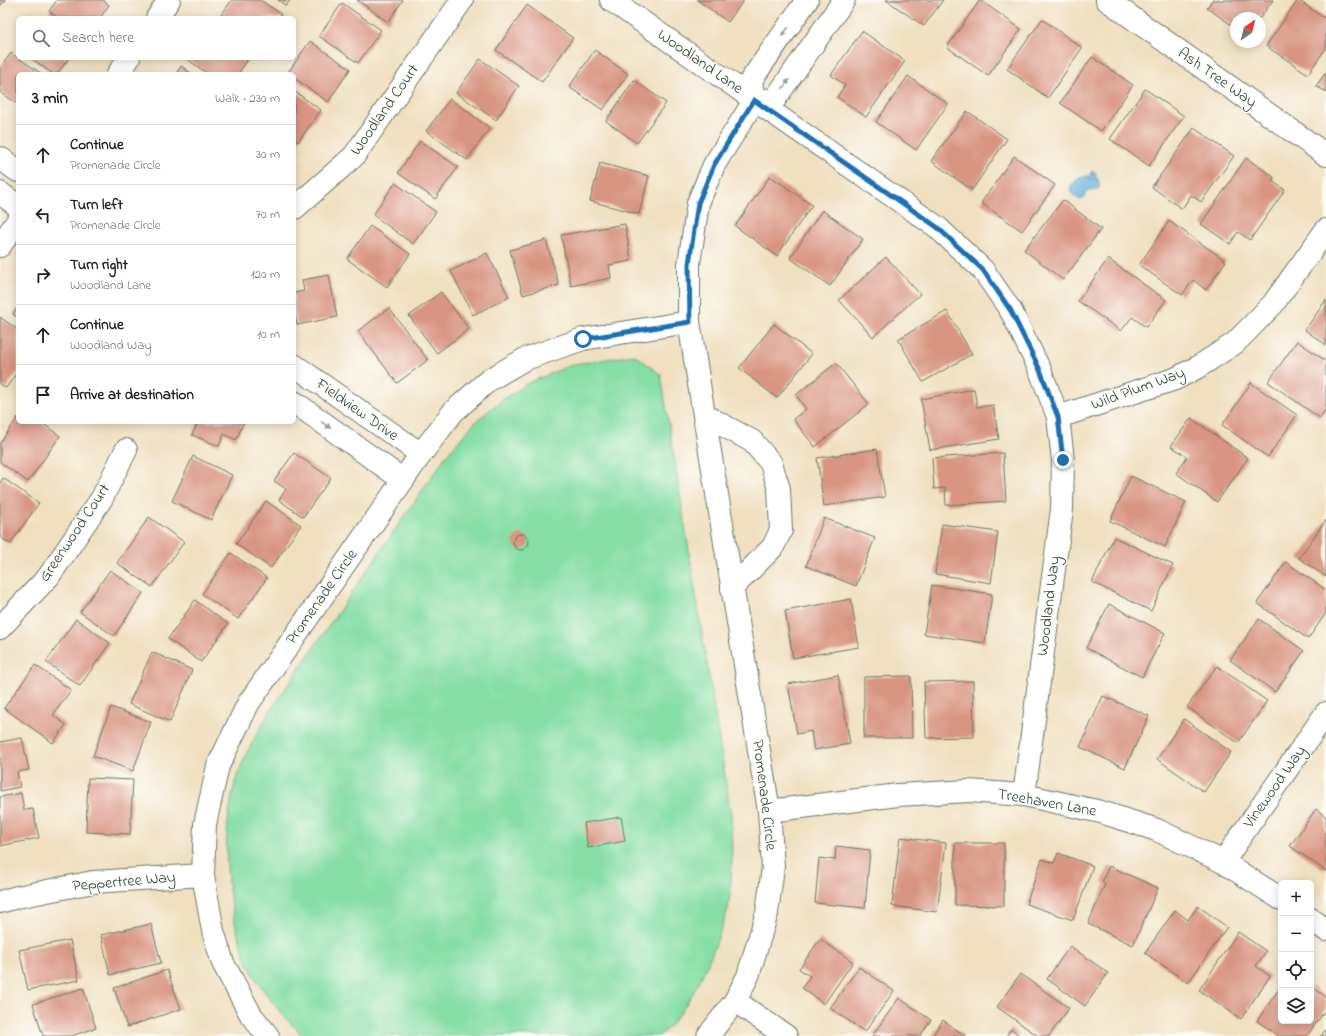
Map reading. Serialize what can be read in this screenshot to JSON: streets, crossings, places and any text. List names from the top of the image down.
{
  "streets": {
    "street": [
      "Woodland Lane",
      "Ash Tree Way",
      "Woodland Court",
      "Wild Plum Way",
      "Fieldview Drive",
      "Greenwood Court",
      "Promenade Circle",
      "Woodland Way",
      "Vinewood Way",
      "Treehaven Lane",
      "Peppertree Way"
    ]
  },
  "crossings": [
    ["Woodland Lane", "Wild Plum Way"],
    ["Woodland Lane", "Promenade Circle"],
    ["Woodland Lane", "Woodland Way"],
    ["Wild Plum Way", "Woodland Way"],
    ["Fieldview Drive", "Promenade Circle"],
    ["Promenade Circle", "Treehaven Lane"],
    ["Promenade Circle", "Peppertree Way"],
    ["Woodland Way", "Treehaven Lane"],
    ["Vinewood Way", "Treehaven Lane"]
  ],
  "north": "top right",
  "page": {
    "search": "Search here",
    "heading": ["3 min", "Walk · 230 m"],
    "list": [
      ["Continue", "Promenade Circle", "30 m"],
      ["Turn left", "Promenade Circle", "70 m"],
      ["Turn right", "Woodland Lane", "120 m"],
      ["Continue", "Woodland Way", "10 m"],
      "Arrive at destination"
    ],
    "map_buttons": ["+", "−"]
  }
}
